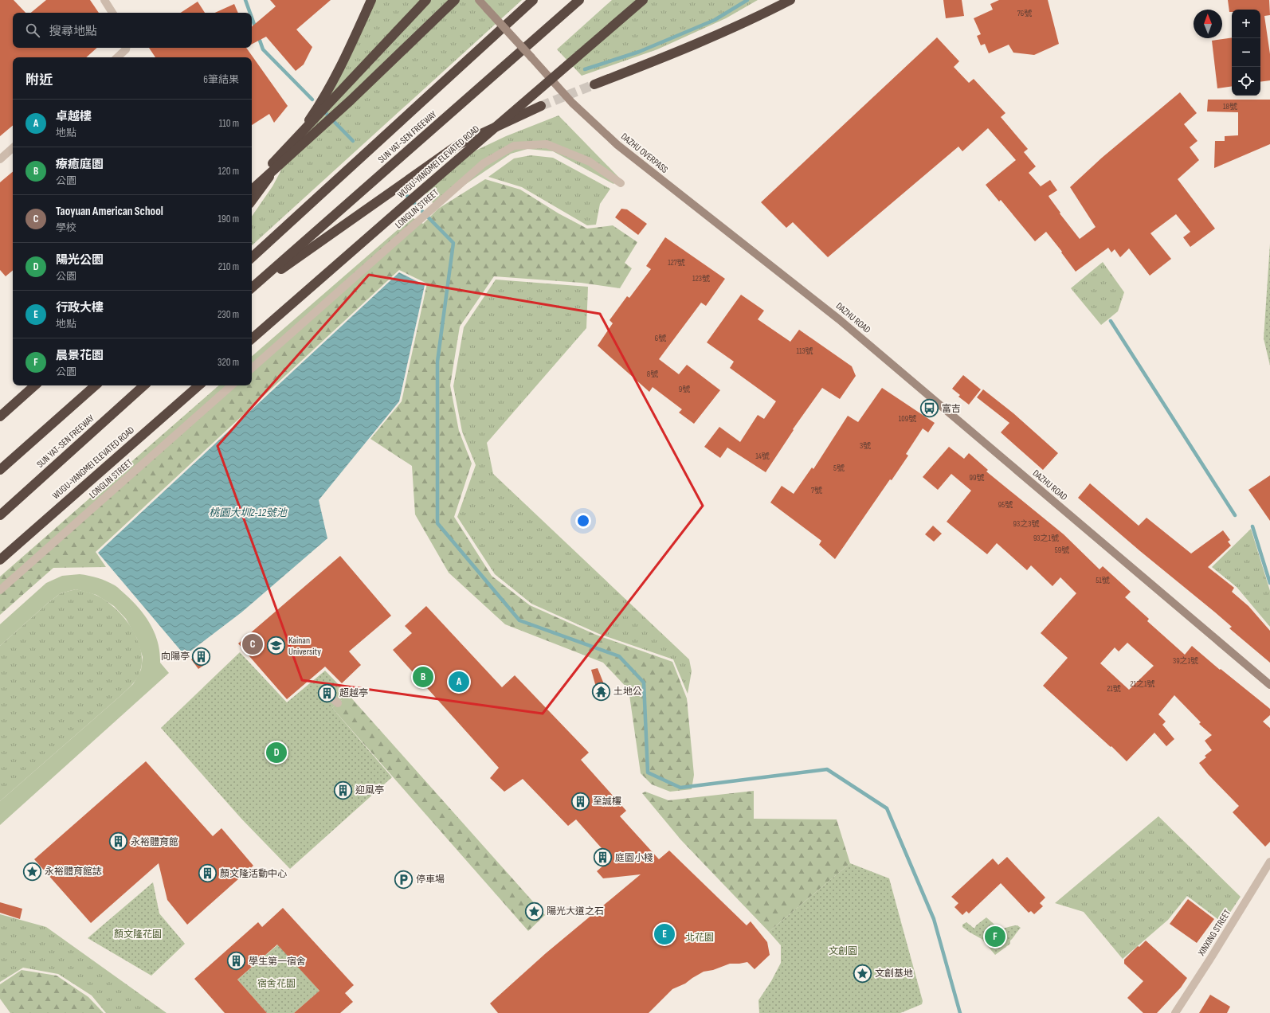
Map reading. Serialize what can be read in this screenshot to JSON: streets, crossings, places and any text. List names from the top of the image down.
{
  "streets": {
    "highway": ["SUN YAT-SEN FREEWAY", "WUGU-YANGMEI ELEVATED ROAD"],
    "main road": ["DAZHU OVERPASS", "DAZHU ROAD"],
    "street": ["LONGLIN STREET", "XINXING STREET"]
  },
  "crossings": [
    ["DAZHU OVERPASS", "DAZHU ROAD"]
  ],
  "water": ["桃園大圳2-12號池"],
  "parks": [
    "顏文隆花園",
    "北花園",
    "文創園",
    "宿舍花園"
  ],
  "places": {
    "bus stop": ["富吉"],
    "school or university": ["Kainan University"],
    "building": [
      "向陽亭",
      "超越亭",
      "迎風亭",
      "至誠樓",
      "永裕體育館",
      "庭園小棧",
      "顏文隆活動中心",
      "學生第一宿舍"
    ],
    "temple": ["土地公"],
    "place": ["永裕體育館誌", "陽光大道之石", "文創基地"],
    "parking": ["停車場"]
  },
  "house_numbers": [
    "76號",
    "18號",
    "127號",
    "123號",
    "6號",
    "113號",
    "8號",
    "9號",
    "109號",
    "3號",
    "14號",
    "5號",
    "99號",
    "7號",
    "95號",
    "93之3號",
    "93之1號",
    "59號",
    "51號",
    "39之1號",
    "21之1號",
    "21號"
  ],
  "north": "top",
  "page": {
    "map_buttons": ["+", "−"],
    "search": "搜尋地點",
    "heading": ["附近", "6筆結果"],
    "list": [
      {
        "mark": "A",
        "name": "卓越樓",
        "note": "地點",
        "value": "110 m"
      },
      {
        "mark": "B",
        "name": "療癒庭園",
        "note": "公園",
        "value": "120 m"
      },
      {
        "mark": "C",
        "name": "Taoyuan American School",
        "note": "學校",
        "value": "190 m"
      },
      {
        "mark": "D",
        "name": "陽光公園",
        "note": "公園",
        "value": "210 m"
      },
      {
        "mark": "E",
        "name": "行政大樓",
        "note": "地點",
        "value": "230 m"
      },
      {
        "mark": "F",
        "name": "晨景花園",
        "note": "公園",
        "value": "320 m"
      }
    ],
    "pins": [
      "C",
      "B",
      "A",
      "D",
      "E",
      "F"
    ]
  }
}
